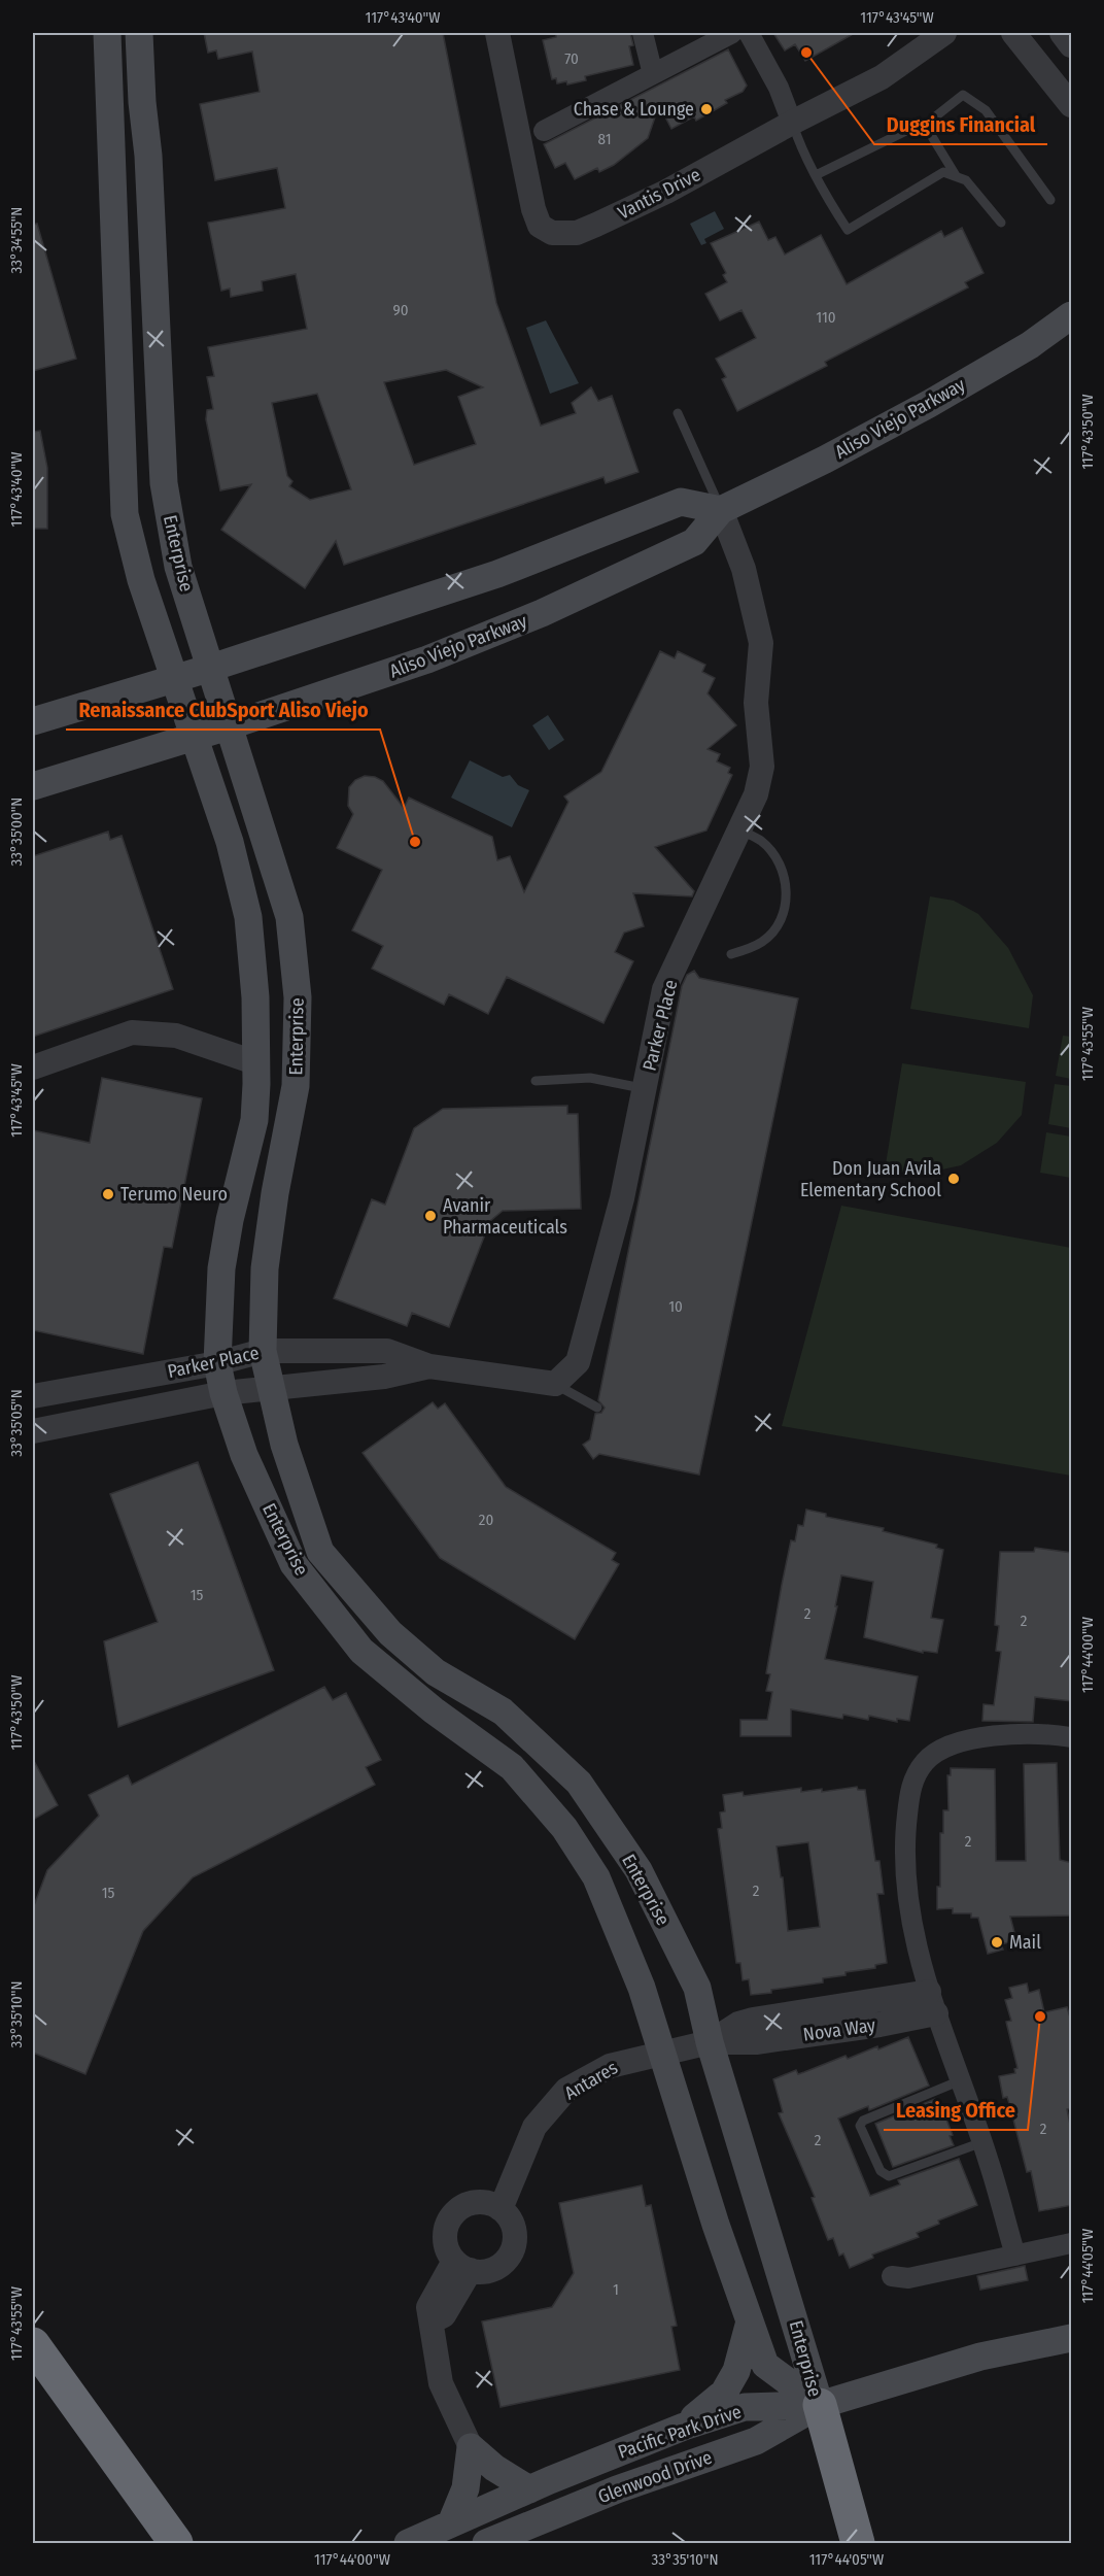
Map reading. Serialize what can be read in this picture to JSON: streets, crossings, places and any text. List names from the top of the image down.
{
  "streets": {
    "main road": [
      "Aliso Viejo Parkway",
      "Enterprise",
      "Pacific Park Drive",
      "Glenwood Drive"
    ],
    "street": [
      "Vantis Drive",
      "Parker Place",
      "Nova Way",
      "Antares"
    ]
  },
  "crossings": [
    ["Aliso Viejo Parkway", "Enterprise"],
    ["Aliso Viejo Parkway", "Parker Place"],
    ["Enterprise", "Parker Place"],
    ["Enterprise", "Nova Way"],
    ["Enterprise", "Antares"],
    ["Enterprise", "Pacific Park Drive"],
    ["Enterprise", "Glenwood Drive"],
    ["Nova Way", "Antares"],
    ["Pacific Park Drive", "Glenwood Drive"]
  ],
  "places": [
    "Duggins Financial",
    "Chase & Lounge",
    "Renaissance ClubSport Aliso Viejo",
    "Don Juan Avila Elementary School",
    "Terumo Neuro",
    "Avanir Pharmaceuticals",
    "Mail",
    "Leasing Office"
  ],
  "house_numbers": [
    "70",
    "81",
    "90",
    "110",
    "10",
    "20",
    "15",
    "2",
    "2",
    "2",
    "2",
    "15",
    "2",
    "2",
    "1"
  ],
  "coordinates": [
    "117°43'40\"W",
    "117°43'45\"W",
    "33°34'55\"N",
    "117°43'50\"W",
    "33°35'00\"N",
    "117°43'55\"W",
    "33°35'05\"N",
    "117°44'00\"W",
    "33°35'10\"N",
    "117°44'05\"W"
  ]
}
